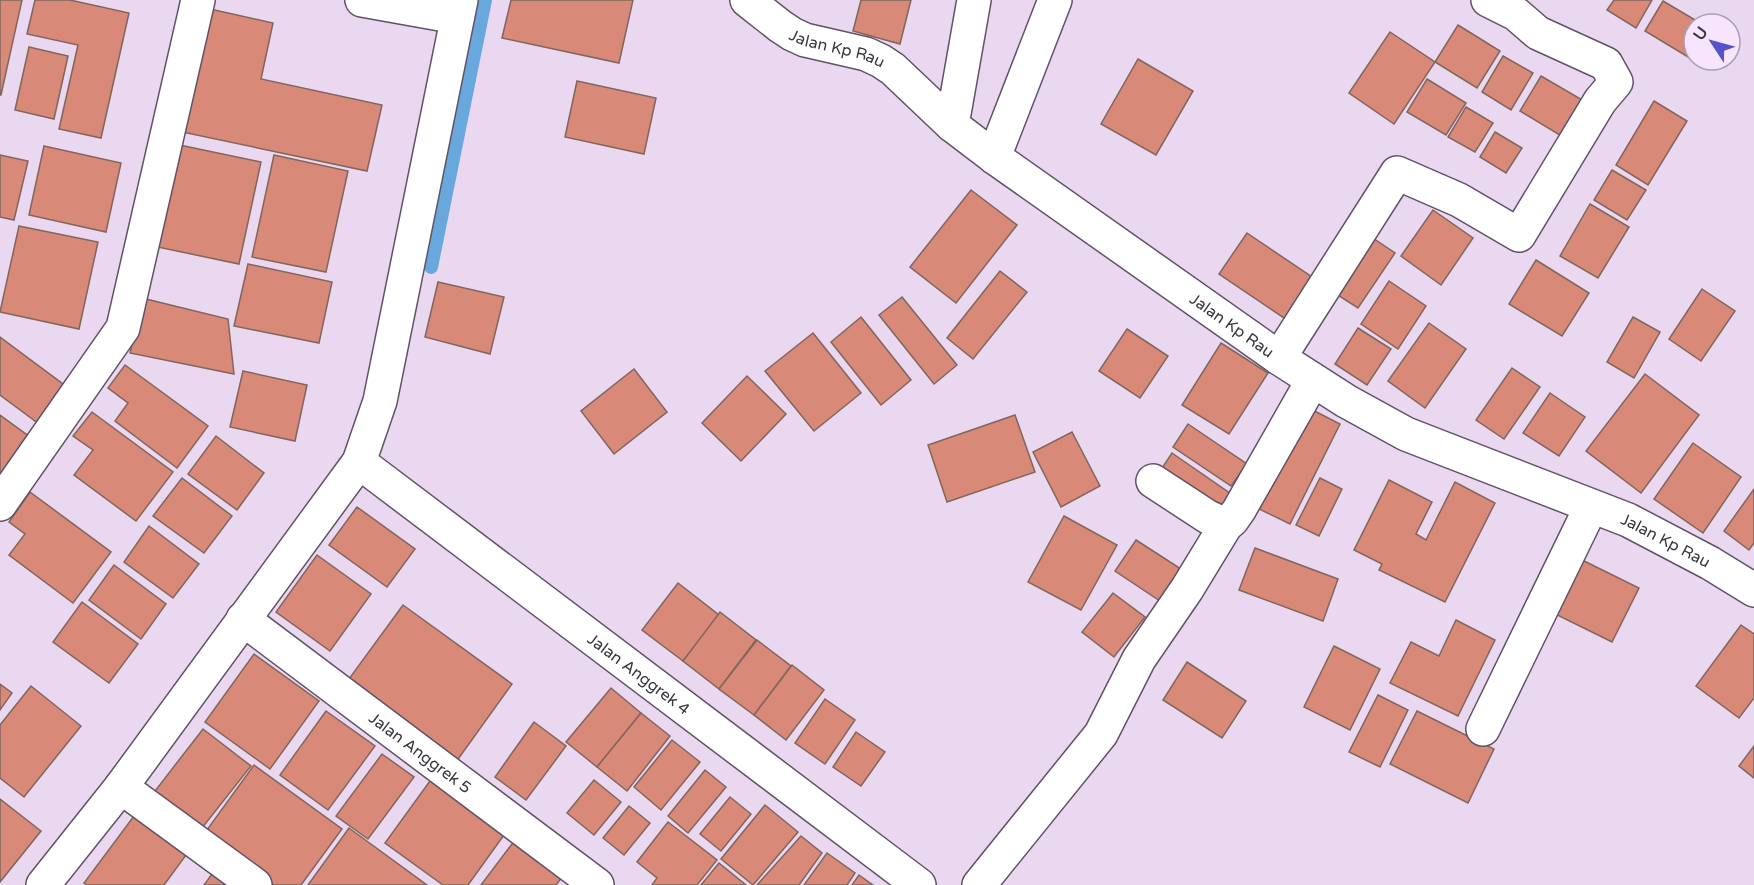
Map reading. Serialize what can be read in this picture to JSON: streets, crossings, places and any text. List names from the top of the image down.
{
  "streets": {
    "street": ["Jalan Kp Rau", "Jalan Anggrek 4", "Jalan Anggrek 5"]
  },
  "north": "top left"
}
